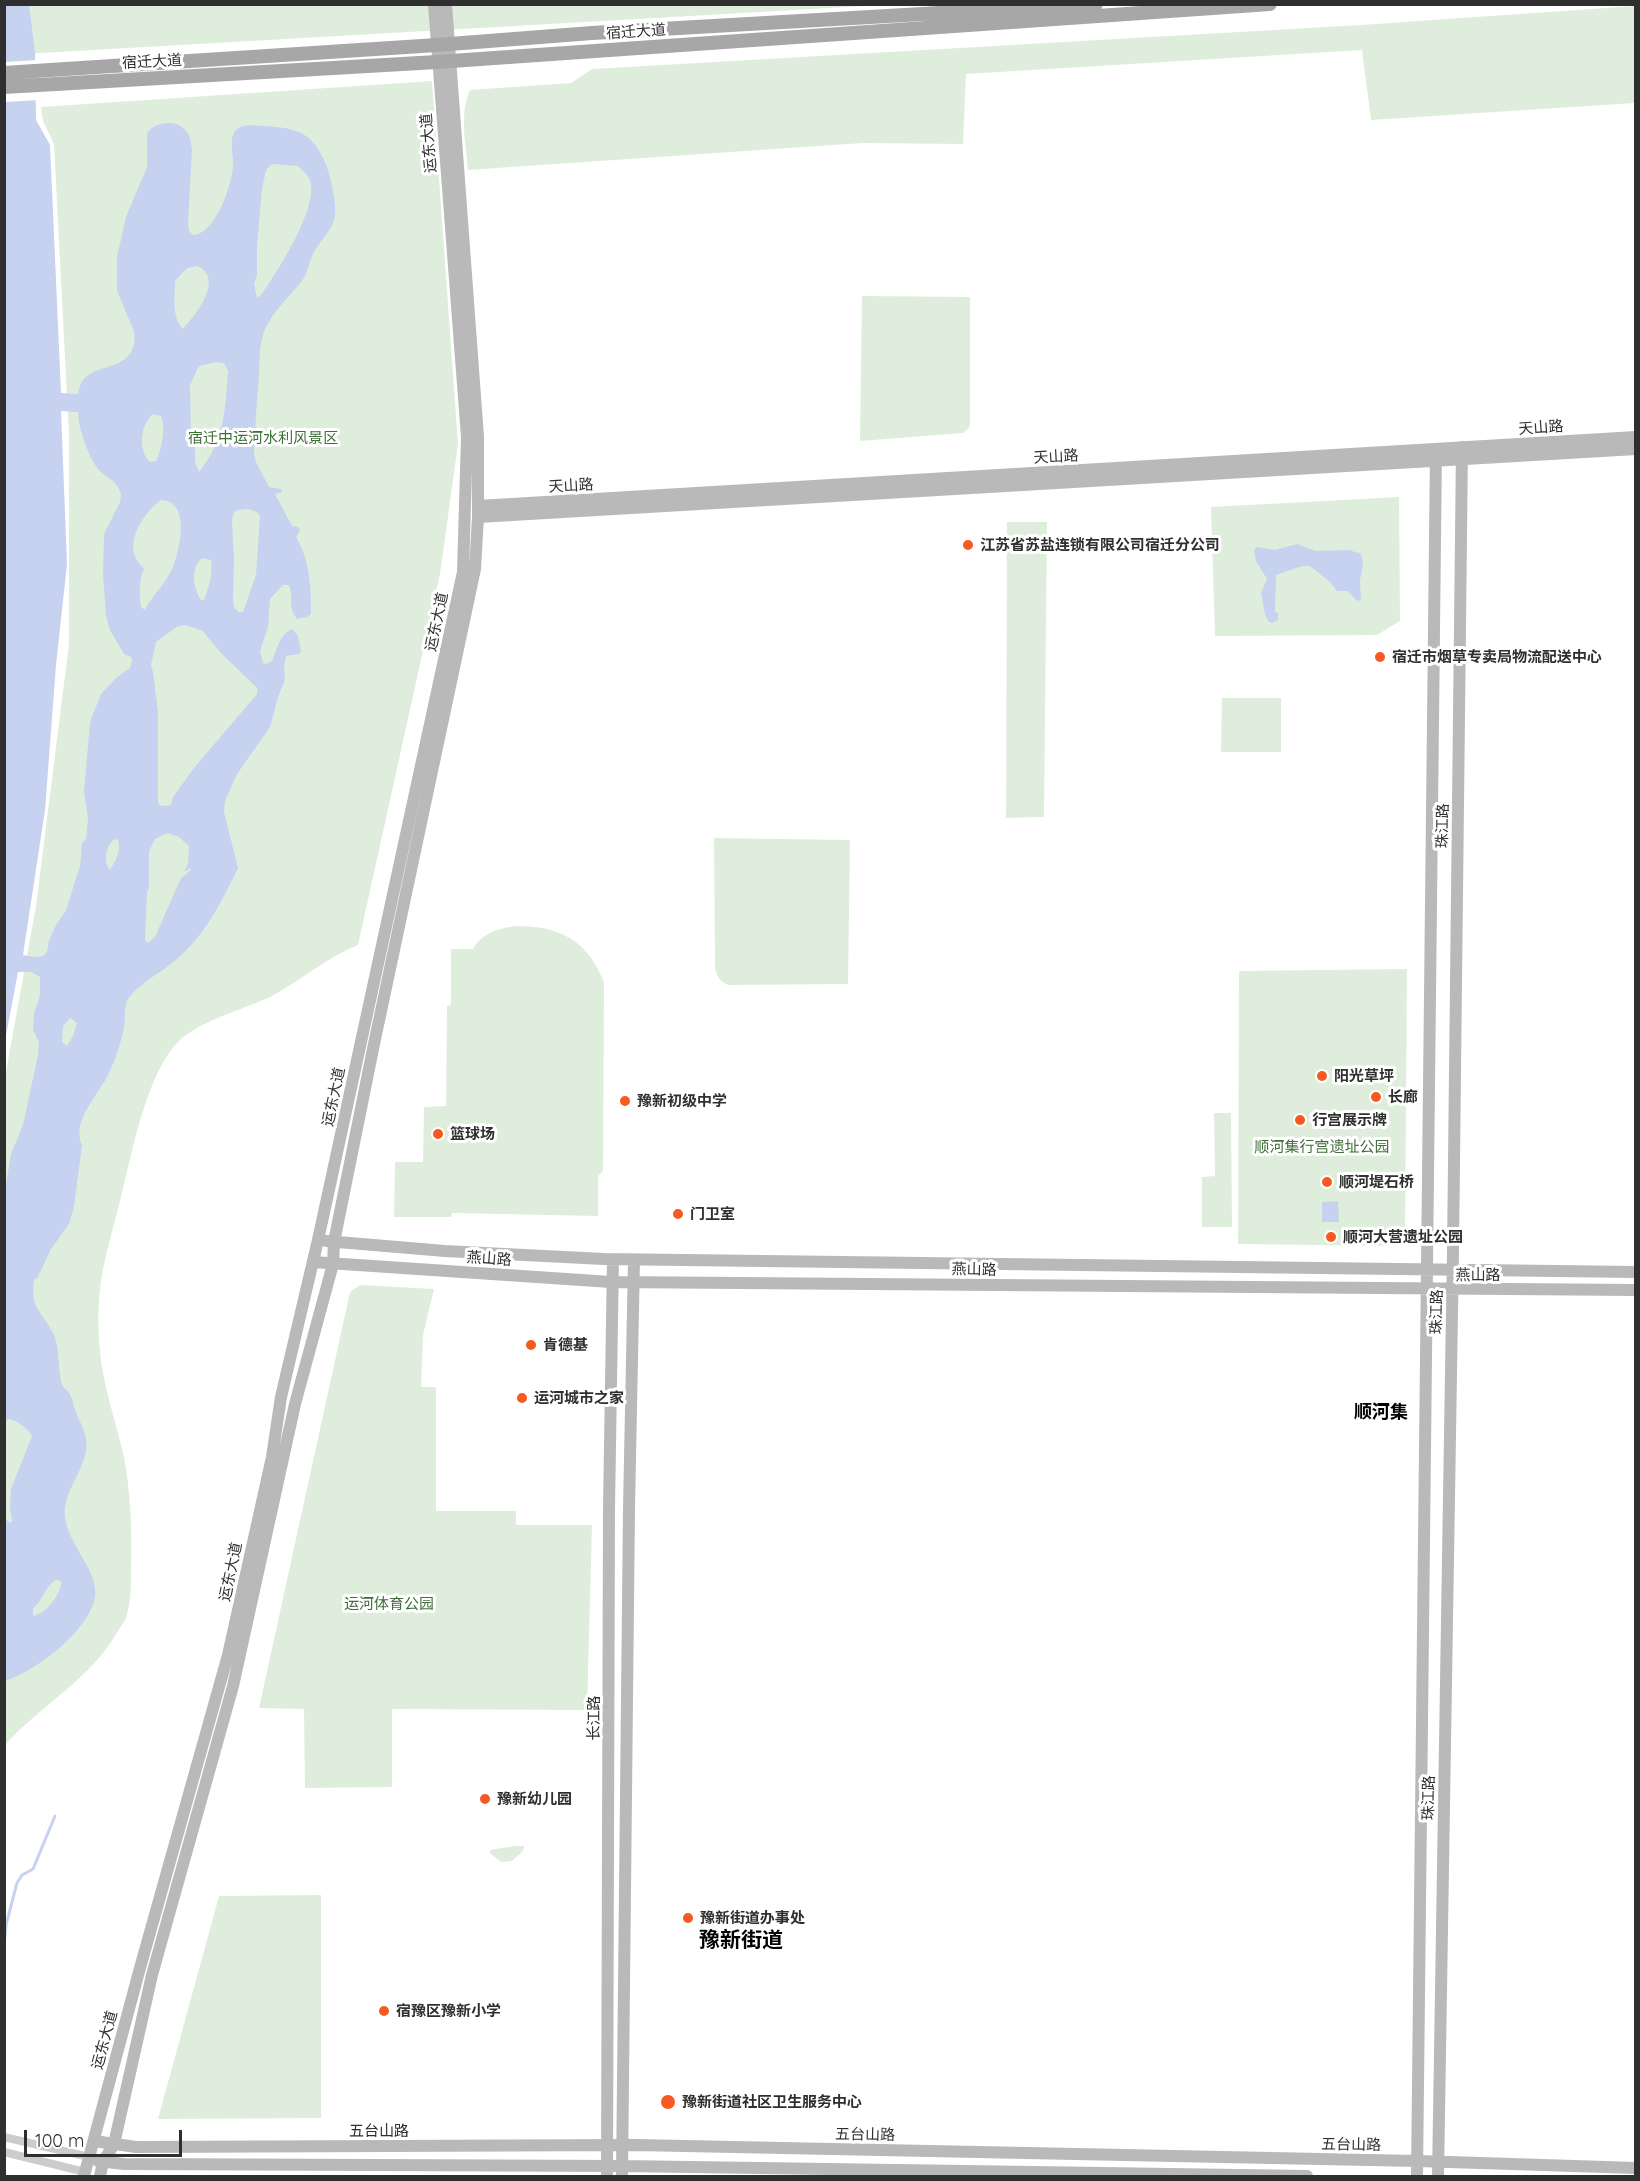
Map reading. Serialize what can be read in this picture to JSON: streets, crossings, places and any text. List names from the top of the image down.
{
  "streets": {
    "main road": ["宿迁大道"],
    "street": [
      "运东大道",
      "天山路",
      "珠江路",
      "燕山路",
      "长江路",
      "五台山路"
    ]
  },
  "crossings": [
    ["宿迁大道", "运东大道"],
    ["运东大道", "天山路"],
    ["运东大道", "燕山路"],
    ["运东大道", "五台山路"],
    ["天山路", "珠江路"],
    ["珠江路", "燕山路"],
    ["珠江路", "五台山路"],
    ["燕山路", "长江路"],
    ["长江路", "五台山路"]
  ],
  "districts": ["顺河集", "豫新街道"],
  "parks": ["宿迁中运河水利风景区", "顺河集行宫遗址公园", "运河体育公园"],
  "places": [
    "江苏省苏盐连锁有限公司宿迁分公司",
    "宿迁市烟草专卖局物流配送中心",
    "阳光草坪",
    "长廊",
    "豫新初级中学",
    "行宫展示牌",
    "篮球场",
    "顺河堤石桥",
    "门卫室",
    "顺河大营遗址公园",
    "肯德基",
    "运河城市之家",
    "豫新幼儿园",
    "豫新街道办事处",
    "宿豫区豫新小学",
    "豫新街道社区卫生服务中心"
  ],
  "scale_bar": "100 m"
}
